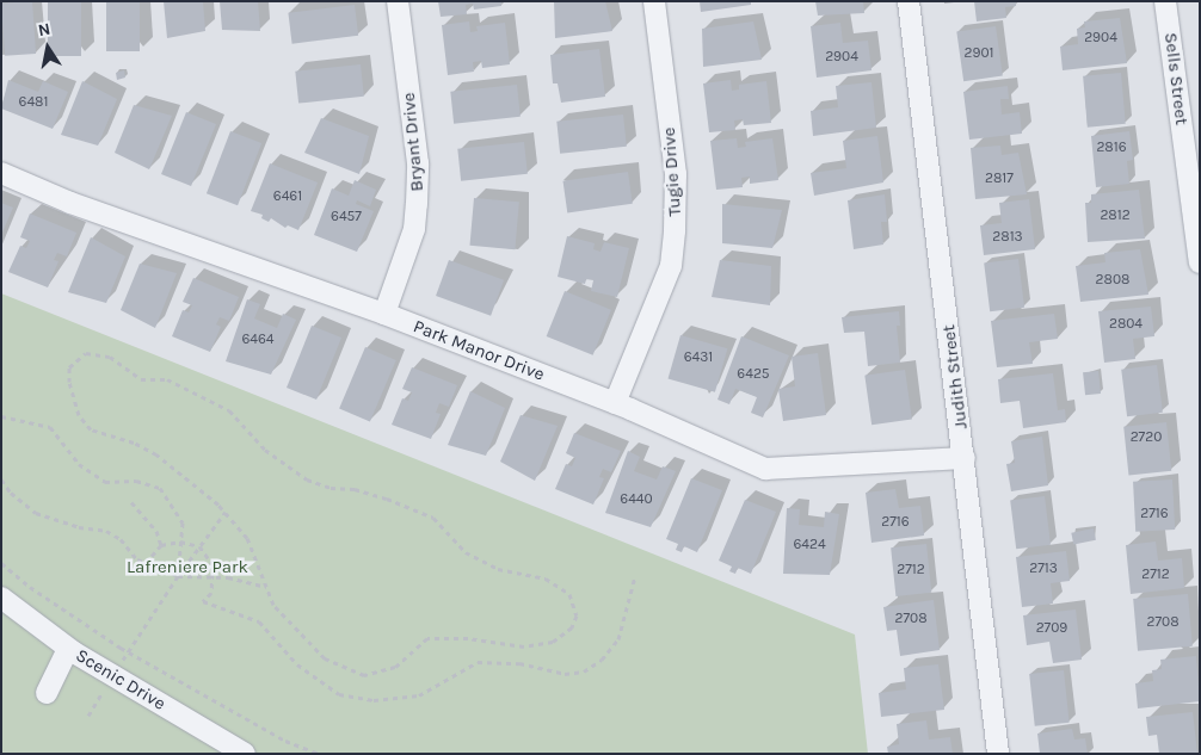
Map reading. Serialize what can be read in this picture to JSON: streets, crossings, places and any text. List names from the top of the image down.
{
  "streets": {
    "street": [
      "Sells Street",
      "Bryant Drive",
      "Tugie Drive",
      "Park Manor Drive",
      "Judith Street",
      "Scenic Drive"
    ]
  },
  "crossings": [
    ["Bryant Drive", "Park Manor Drive"],
    ["Tugie Drive", "Park Manor Drive"],
    ["Park Manor Drive", "Judith Street"]
  ],
  "parks": ["Lafreniere Park"],
  "house_numbers": [
    "2904",
    "2901",
    "2904",
    "6481",
    "2816",
    "2817",
    "6461",
    "2812",
    "6457",
    "2813",
    "2808",
    "2804",
    "6464",
    "6431",
    "6425",
    "2720",
    "6440",
    "2716",
    "2716",
    "6424",
    "2713",
    "2712",
    "2712",
    "2708",
    "2708",
    "2709"
  ],
  "north": "top"
}
